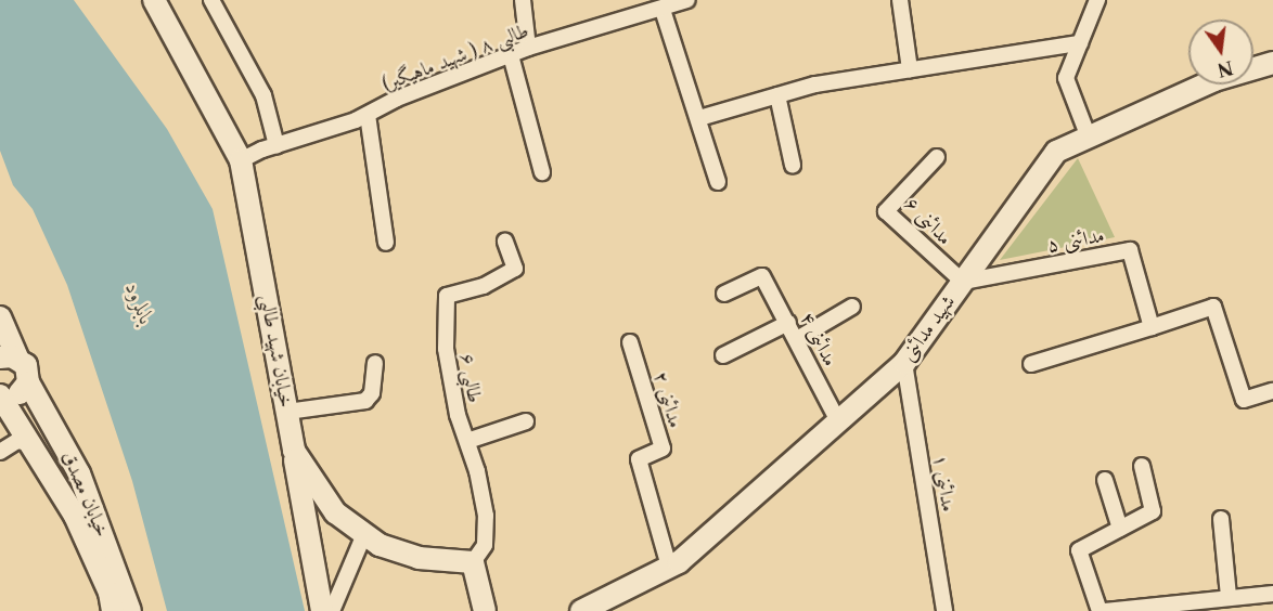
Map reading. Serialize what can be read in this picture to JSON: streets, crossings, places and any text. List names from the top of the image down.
{
  "streets": {
    "street": [
      "طالبی ۸ ( شهید ماهیگیر)",
      "مدائنی ۶",
      "مدائنی ۵",
      "شهید مدائنی",
      "مدائنی ۴",
      "خیابان شهید طالبی",
      "طالبی ۶",
      "مدائنی ۲",
      "مدائنی ۱",
      "خیابان مصدق"
    ]
  },
  "crossings": [
    ["طالبی ۸ ( شهید ماهیگیر)", "خیابان شهید طالبی"],
    ["مدائنی ۶", "مدائنی ۵"],
    ["مدائنی ۶", "شهید مدائنی"],
    ["مدائنی ۵", "شهید مدائنی"],
    ["شهید مدائنی", "مدائنی ۴"],
    ["شهید مدائنی", "مدائنی ۲"],
    ["شهید مدائنی", "مدائنی ۱"],
    ["خیابان شهید طالبی", "طالبی ۶"]
  ],
  "water": ["بابلرود"],
  "north": "bottom"
}
